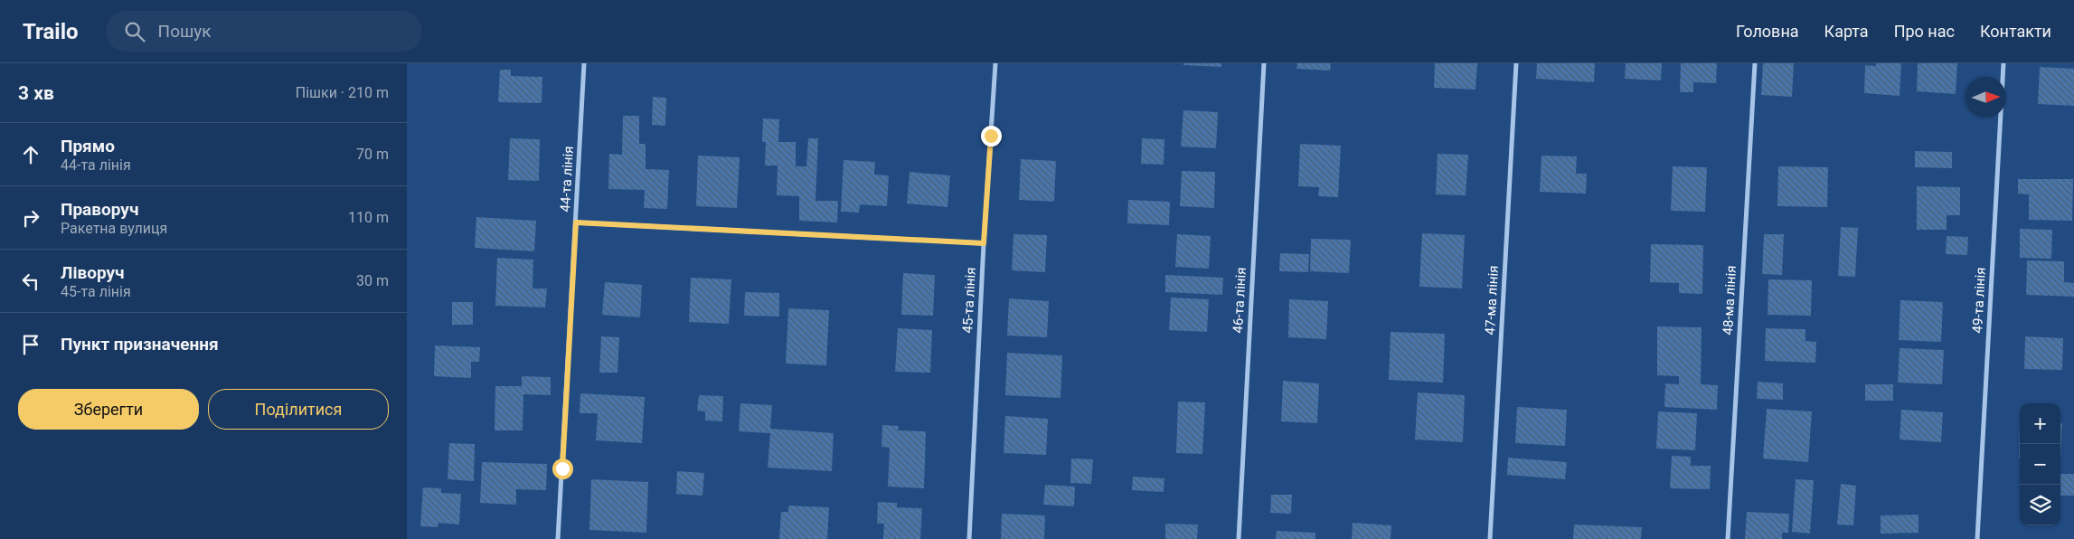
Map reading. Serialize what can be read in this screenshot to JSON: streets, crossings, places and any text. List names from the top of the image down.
{
  "streets": {
    "street": [
      "44-та лінія",
      "45-та лінія",
      "46-та лінія",
      "47-ма лінія",
      "48-ма лінія",
      "49-та лінія"
    ]
  },
  "north": "right",
  "page": {
    "header": "Trailo",
    "search": "Пошук",
    "nav": [
      "Головна",
      "Карта",
      "Про нас",
      "Контакти"
    ],
    "heading": ["3 хв", "Пішки · 210 m"],
    "list": [
      ["Прямо", "44-та лінія", "70 m"],
      ["Праворуч", "Ракетна вулиця", "110 m"],
      ["Ліворуч", "45-та лінія", "30 m"],
      "Пункт призначення"
    ],
    "buttons": ["Зберегти", "Поділитися"],
    "map_buttons": ["+", "−"]
  }
}
